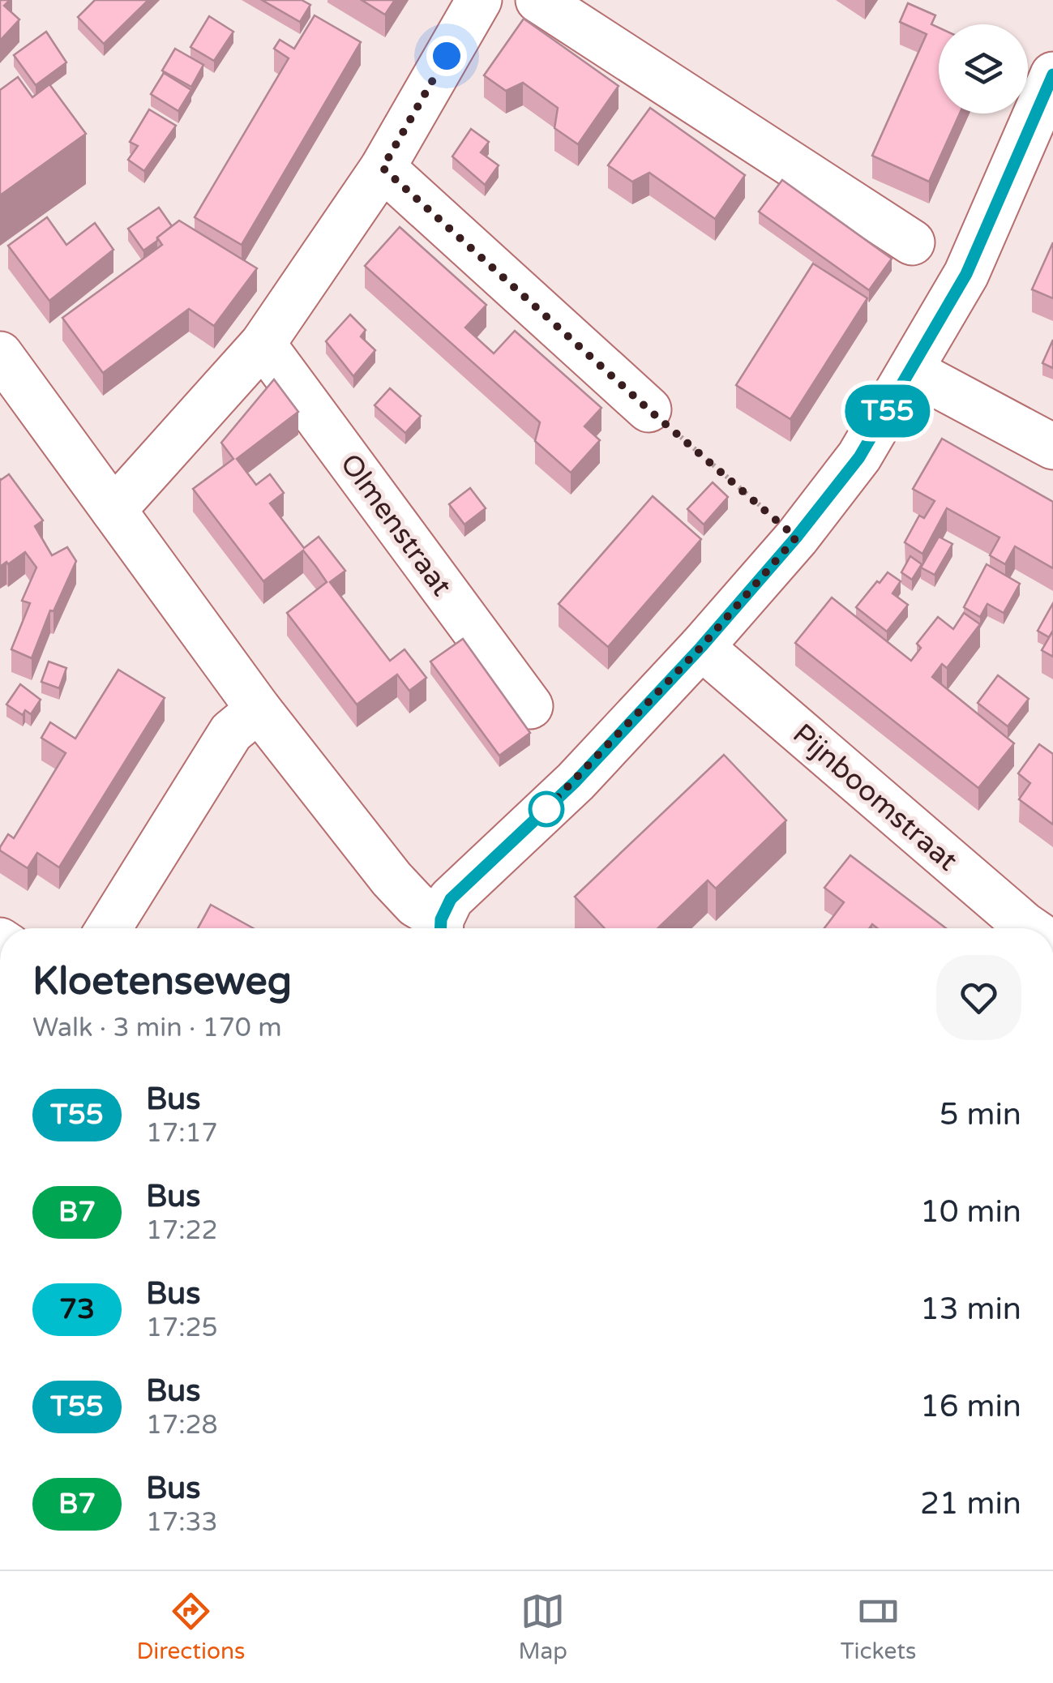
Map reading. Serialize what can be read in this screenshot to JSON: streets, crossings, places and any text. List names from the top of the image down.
{
  "streets": {
    "street": ["Olmenstraat", "Pijnboomstraat"]
  },
  "lines": ["bus line T55"],
  "page": {
    "on_map": "T55",
    "heading": ["Kloetenseweg", "Walk · 3 min · 170 m"],
    "list": [
      {
        "mark": "T55",
        "name": "Bus",
        "note": "17:17",
        "value": "5 min"
      },
      {
        "mark": "B7",
        "name": "Bus",
        "note": "17:22",
        "value": "10 min"
      },
      {
        "mark": "73",
        "name": "Bus",
        "note": "17:25",
        "value": "13 min"
      },
      {
        "mark": "T55",
        "name": "Bus",
        "note": "17:28",
        "value": "16 min"
      },
      {
        "mark": "B7",
        "name": "Bus",
        "note": "17:33",
        "value": "21 min"
      }
    ],
    "tabs": ["Directions", "Map", "Tickets"]
  }
}
